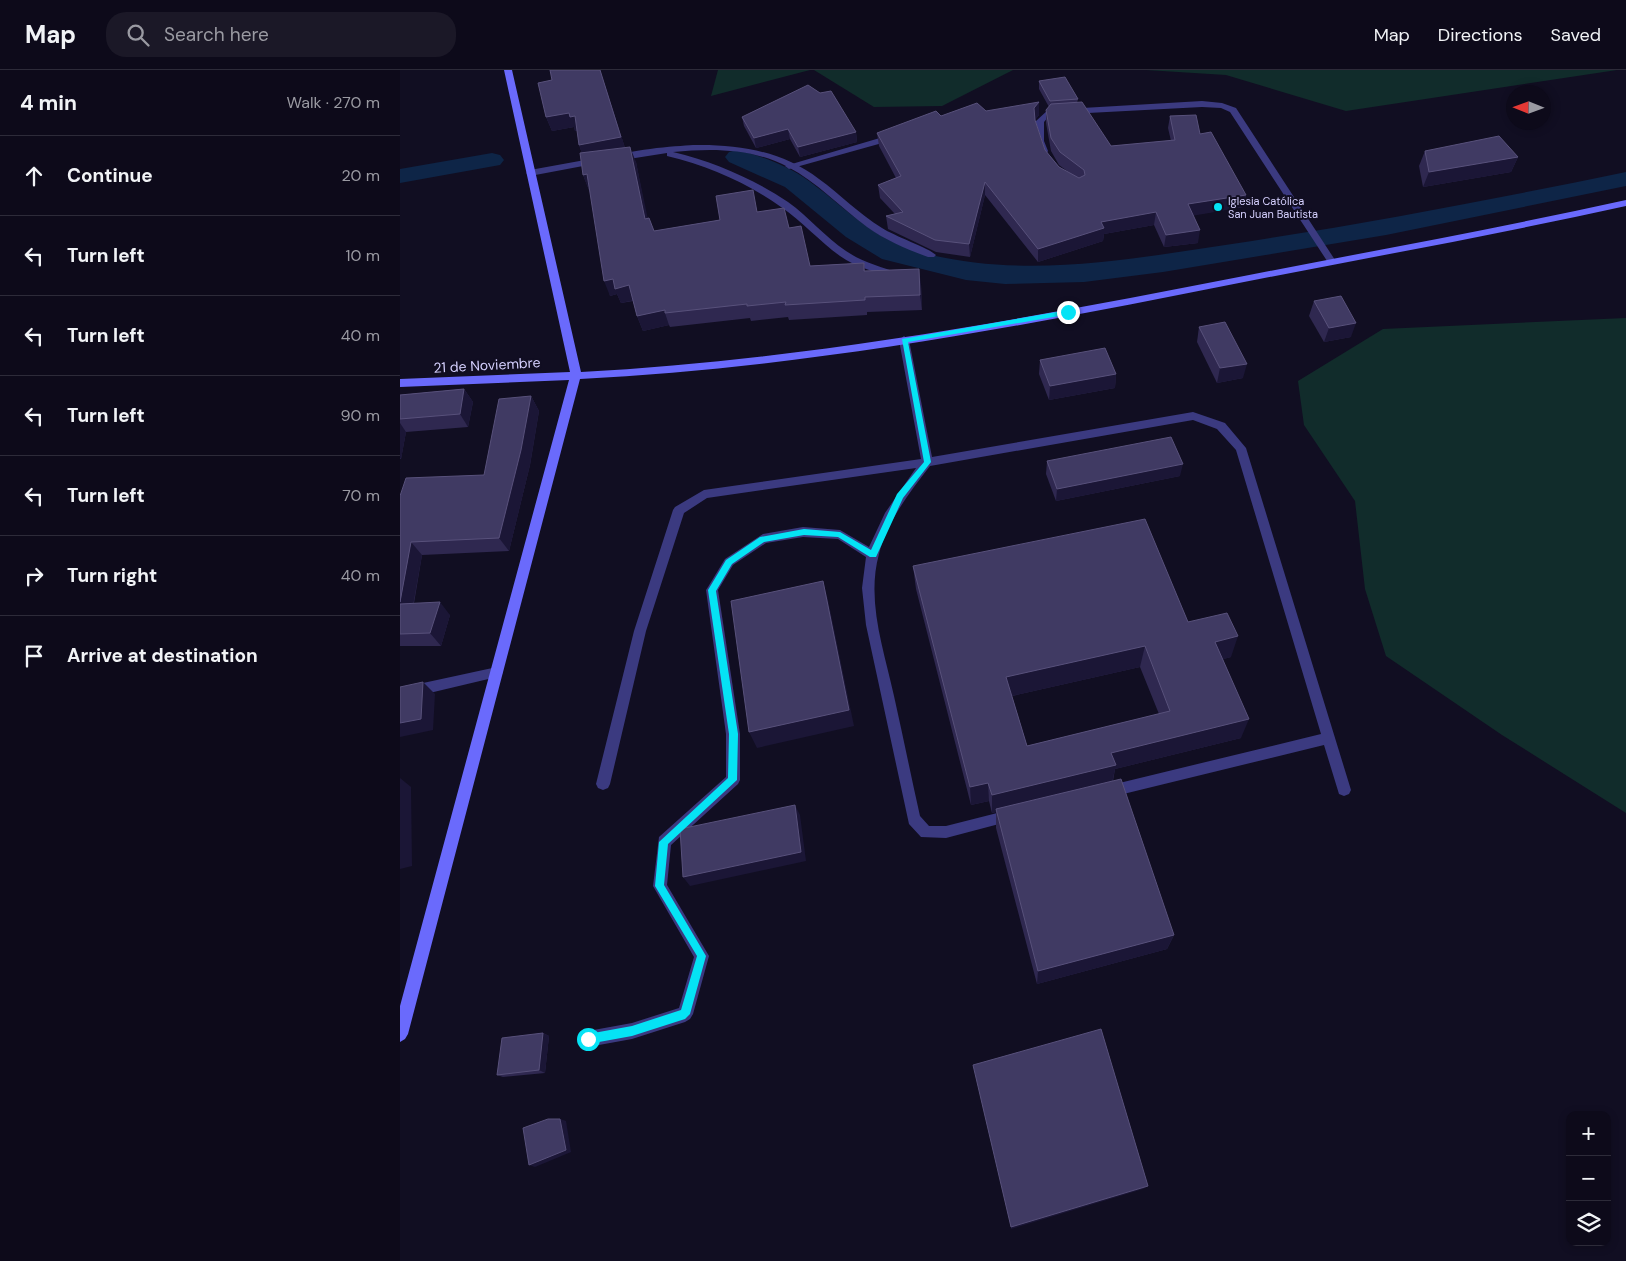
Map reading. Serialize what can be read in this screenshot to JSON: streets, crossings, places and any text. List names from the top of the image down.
{
  "streets": {
    "street": ["21 de Noviembre"]
  },
  "places": ["Iglesia Católica San Juan Bautista"],
  "north": "left",
  "page": {
    "header": "Map",
    "search": "Search here",
    "nav": ["Map", "Directions", "Saved"],
    "heading": ["4 min", "Walk · 270 m"],
    "list": [
      ["Continue", "20 m"],
      ["Turn left", "10 m"],
      ["Turn left", "40 m"],
      ["Turn left", "90 m"],
      ["Turn left", "70 m"],
      ["Turn right", "40 m"],
      "Arrive at destination"
    ],
    "map_buttons": ["+", "−"]
  }
}
